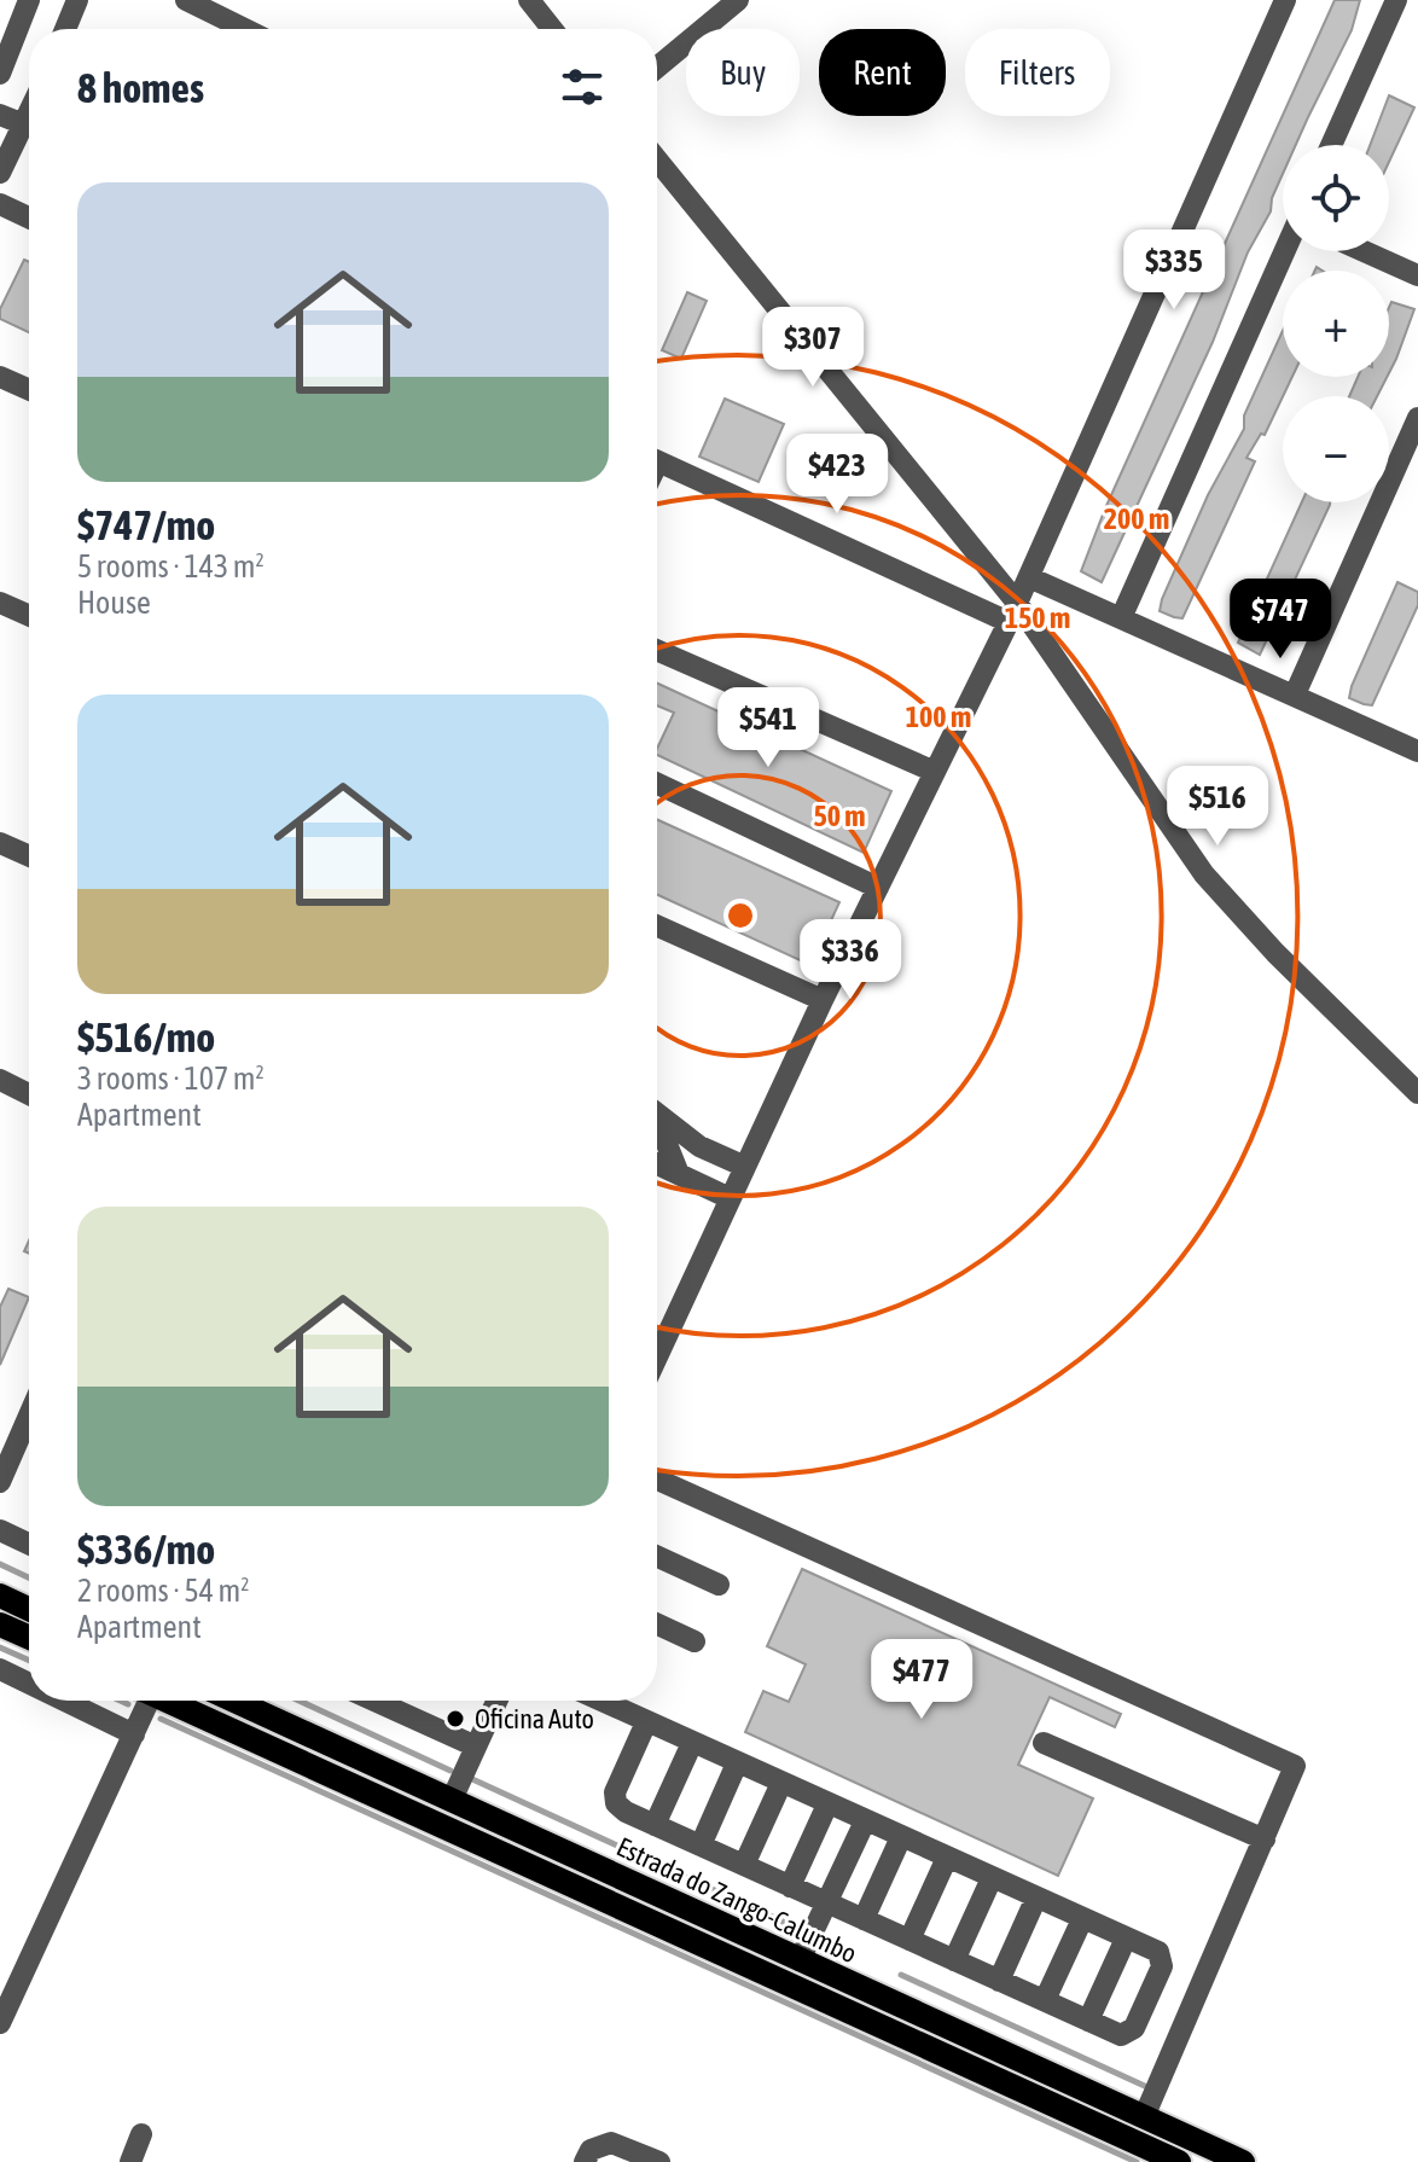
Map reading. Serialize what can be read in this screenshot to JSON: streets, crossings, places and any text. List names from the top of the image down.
{
  "streets": {
    "main road": ["Estrada do Zango-Calumbo"]
  },
  "places": ["Oficina Auto"],
  "page": {
    "chip": ["Buy", "Rent", "Filters"],
    "heading": "8 homes",
    "map_buttons": ["+", "−"],
    "list": [
      {
        "name": "$747/mo",
        "note": "5 rooms · 143 m² · House"
      },
      {
        "name": "$516/mo",
        "note": "3 rooms · 107 m² · Apartment"
      },
      {
        "name": "$336/mo",
        "note": "2 rooms · 54 m² · Apartment"
      }
    ],
    "price": [
      "$335",
      "$307",
      "$423",
      "$747",
      "$541",
      "$516",
      "$336",
      "$477"
    ]
  },
  "rings": [
    "200 m",
    "150 m",
    "100 m",
    "50 m"
  ]
}
